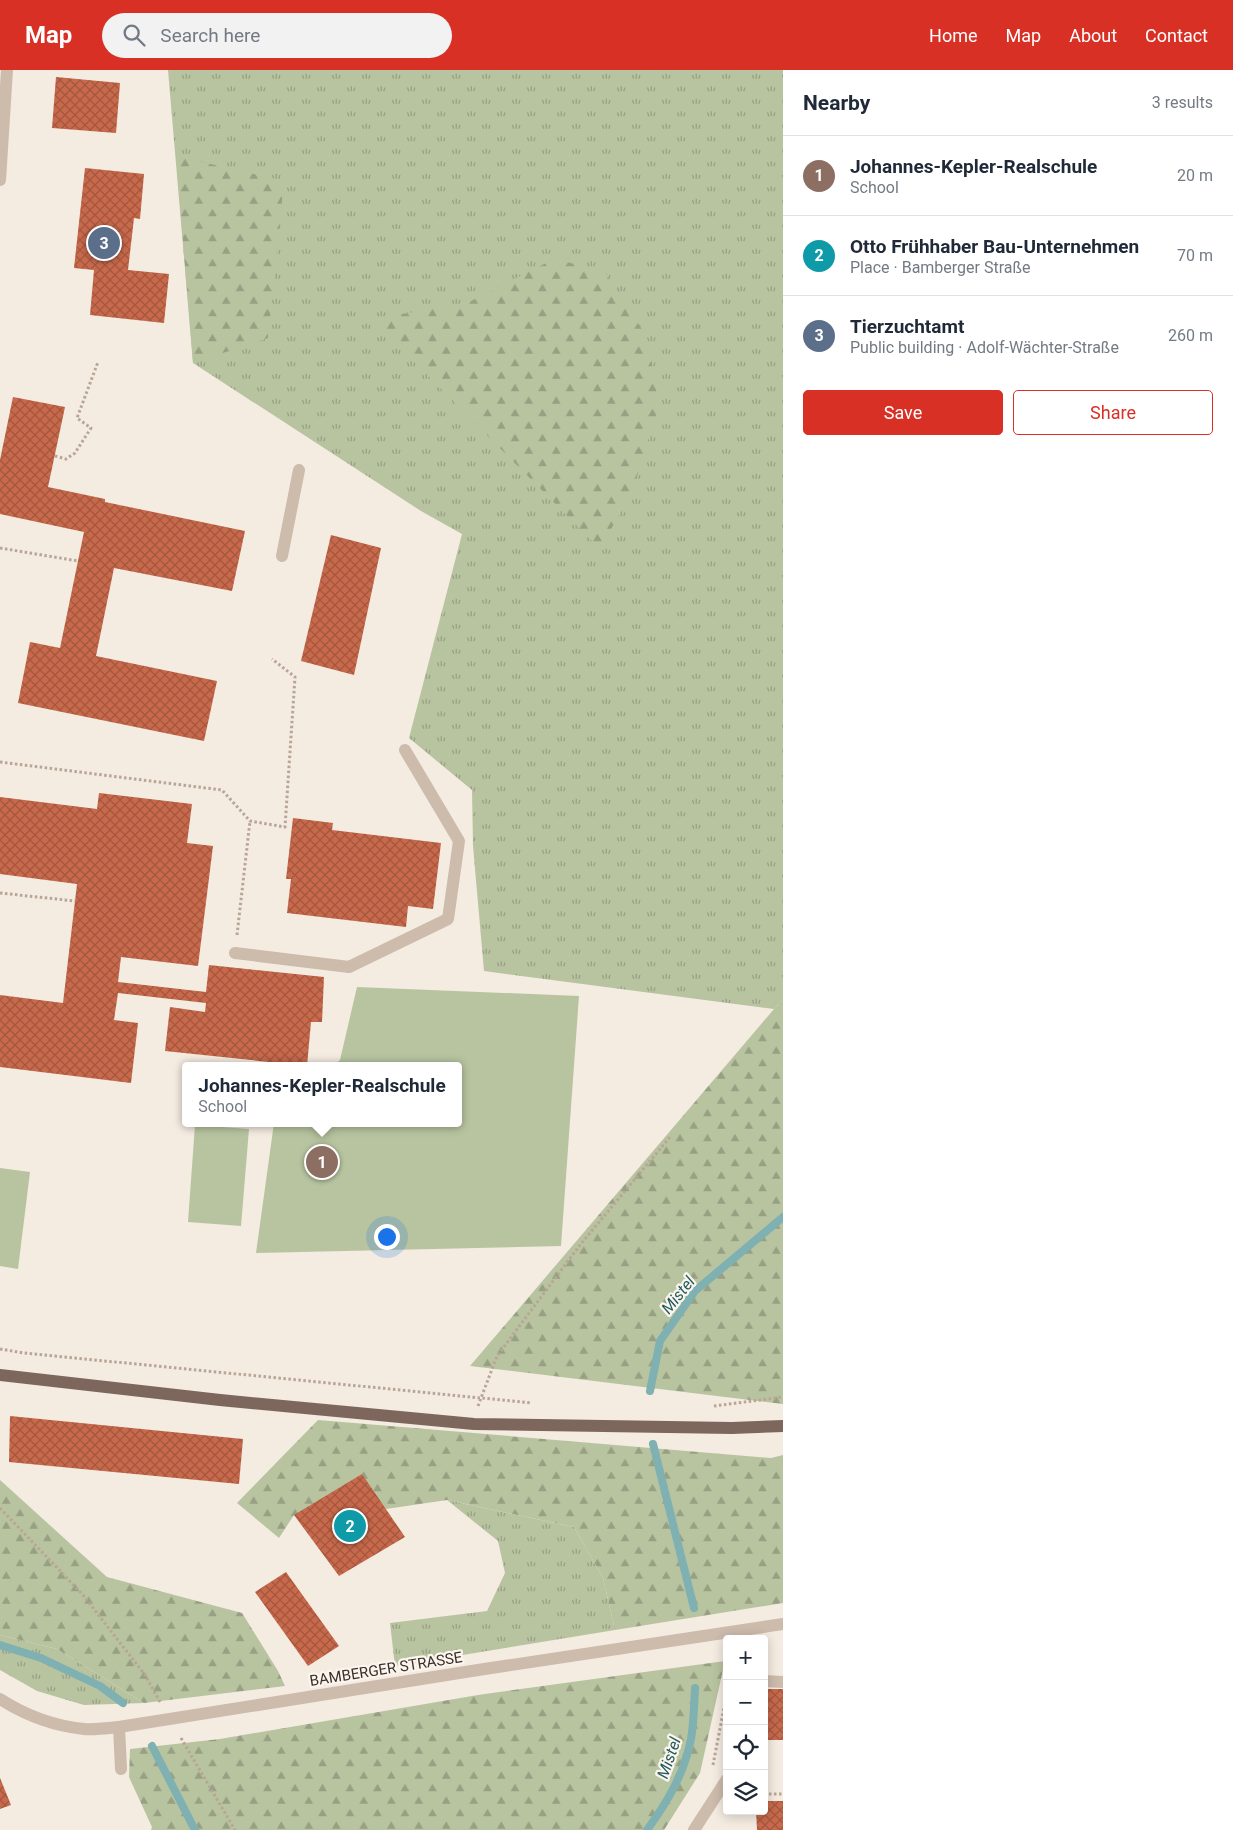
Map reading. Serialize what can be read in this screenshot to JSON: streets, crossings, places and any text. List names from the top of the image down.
{
  "streets": {
    "street": ["BAMBERGER STRASSE"]
  },
  "water": ["Mistel"],
  "page": {
    "header": "Map",
    "search": "Search here",
    "nav": [
      "Home",
      "Map",
      "About",
      "Contact"
    ],
    "heading": ["Nearby", "3 results"],
    "list": [
      {
        "mark": "1",
        "name": "Johannes-Kepler-Realschule",
        "note": "School",
        "value": "20 m"
      },
      {
        "mark": "2",
        "name": "Otto Frühhaber Bau-Unternehmen",
        "note": "Place · Bamberger Straße",
        "value": "70 m"
      },
      {
        "mark": "3",
        "name": "Tierzuchtamt",
        "note": "Public building · Adolf-Wächter-Straße",
        "value": "260 m"
      }
    ],
    "pins": ["3", "1", "2"],
    "buttons": ["Save", "Share"],
    "popup": ["Johannes-Kepler-Realschule", "School"],
    "map_buttons": ["+", "−"]
  }
}
